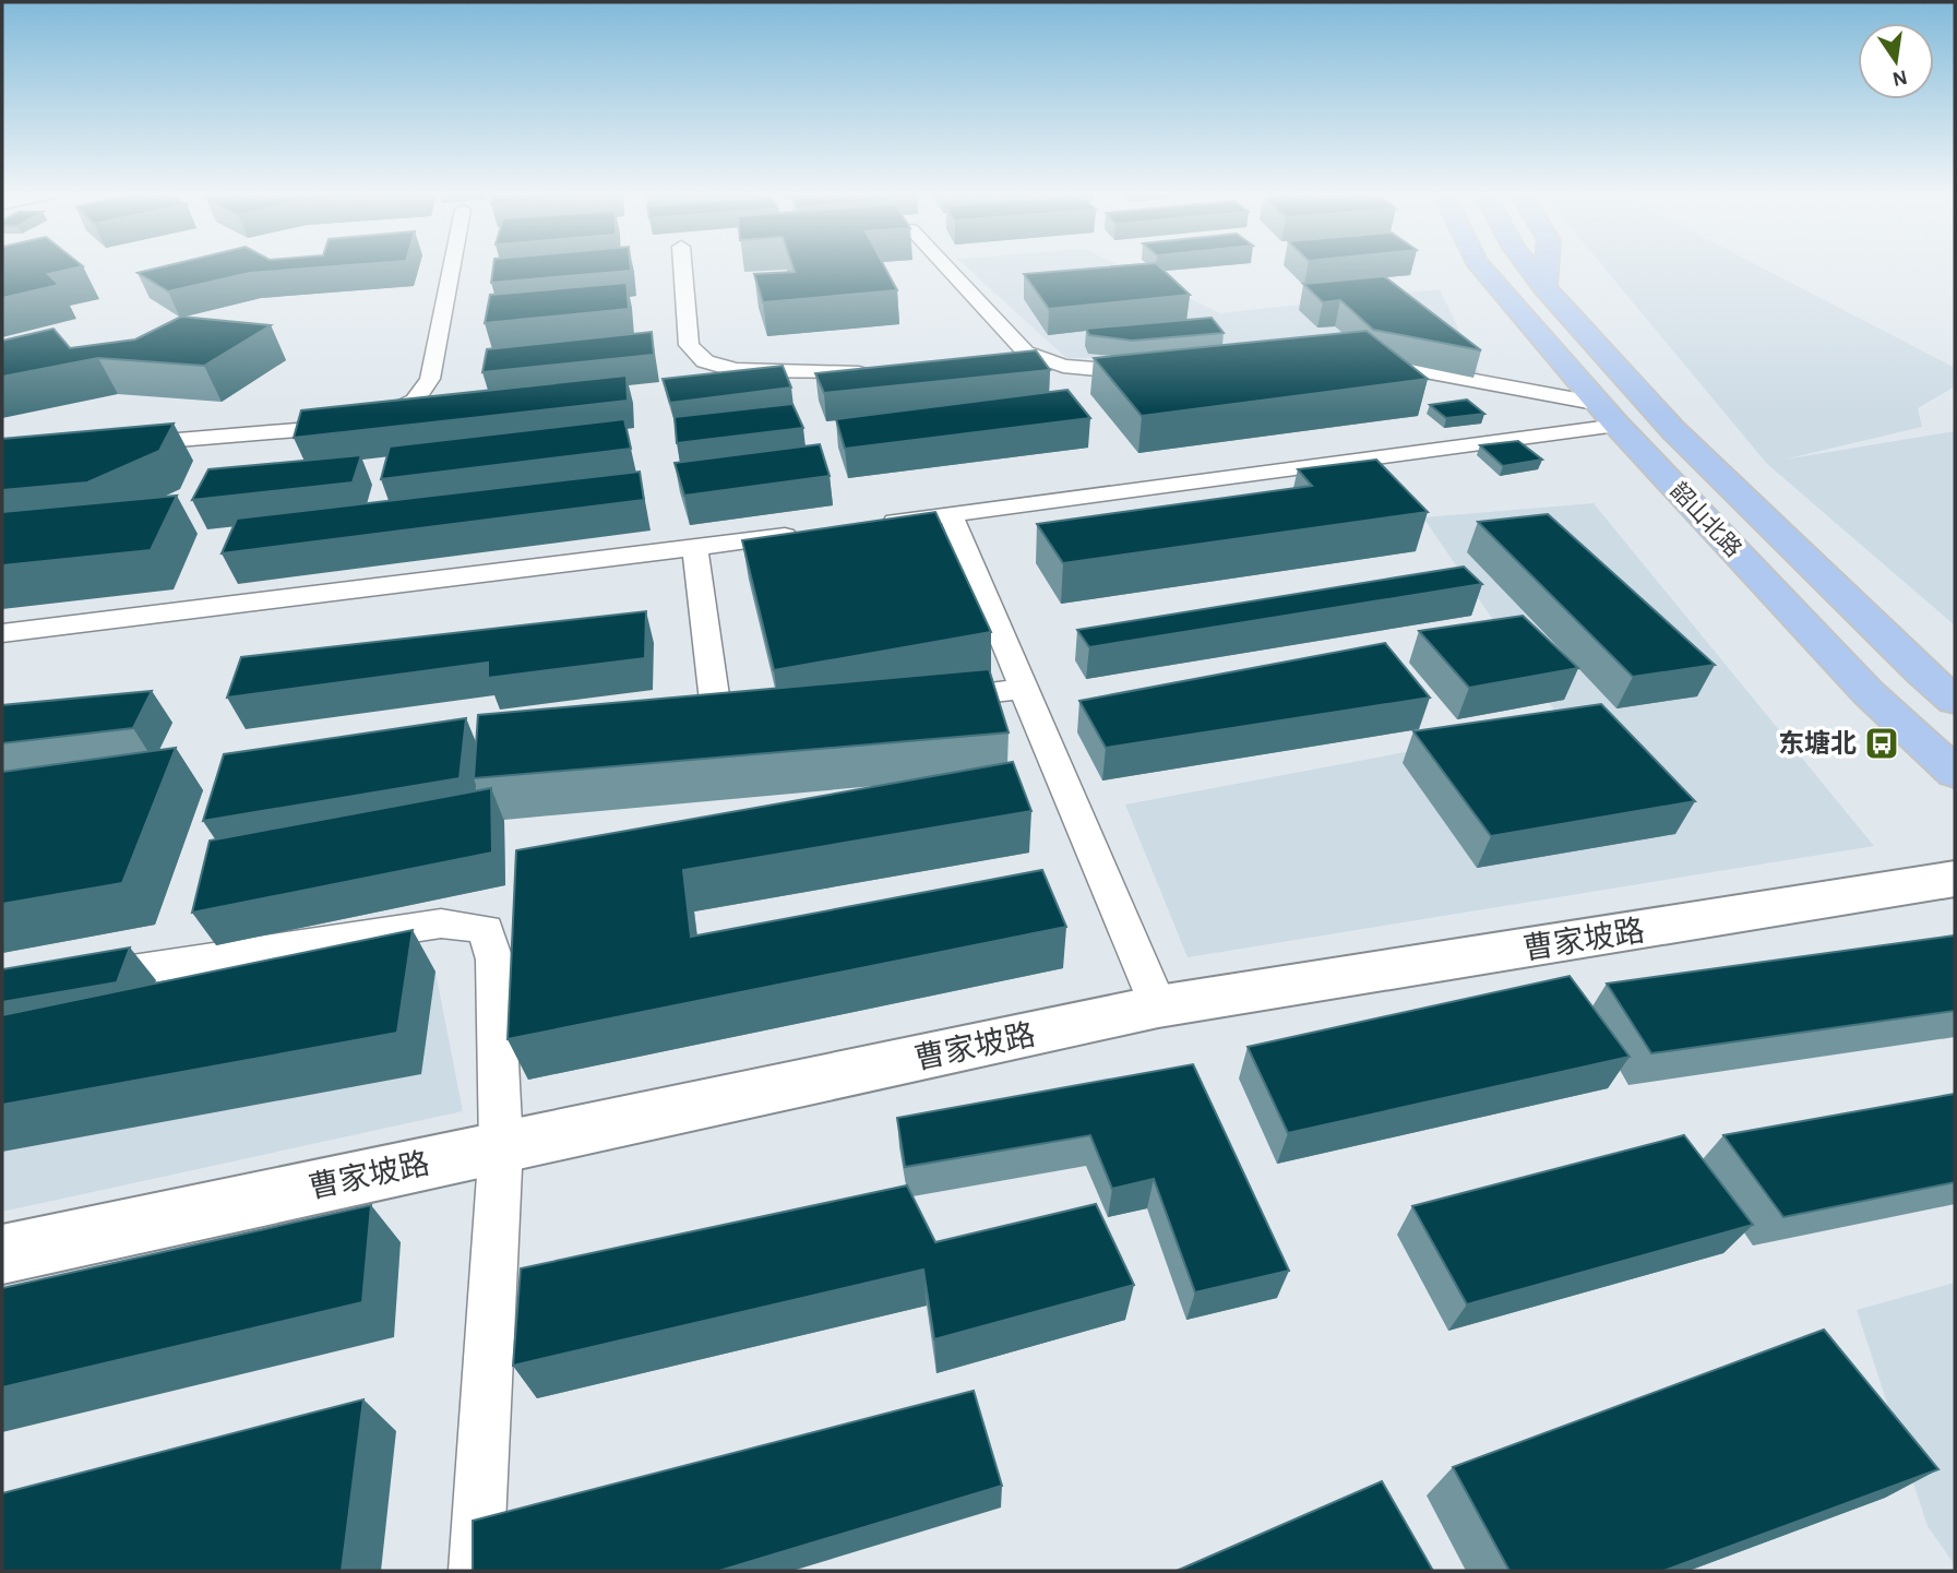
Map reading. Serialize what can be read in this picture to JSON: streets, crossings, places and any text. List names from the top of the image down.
{
  "streets": {
    "main road": ["韶山北路"],
    "street": ["曹家坡路"]
  },
  "places": {
    "bus stop": ["东塘北"]
  },
  "north": "bottom"
}
